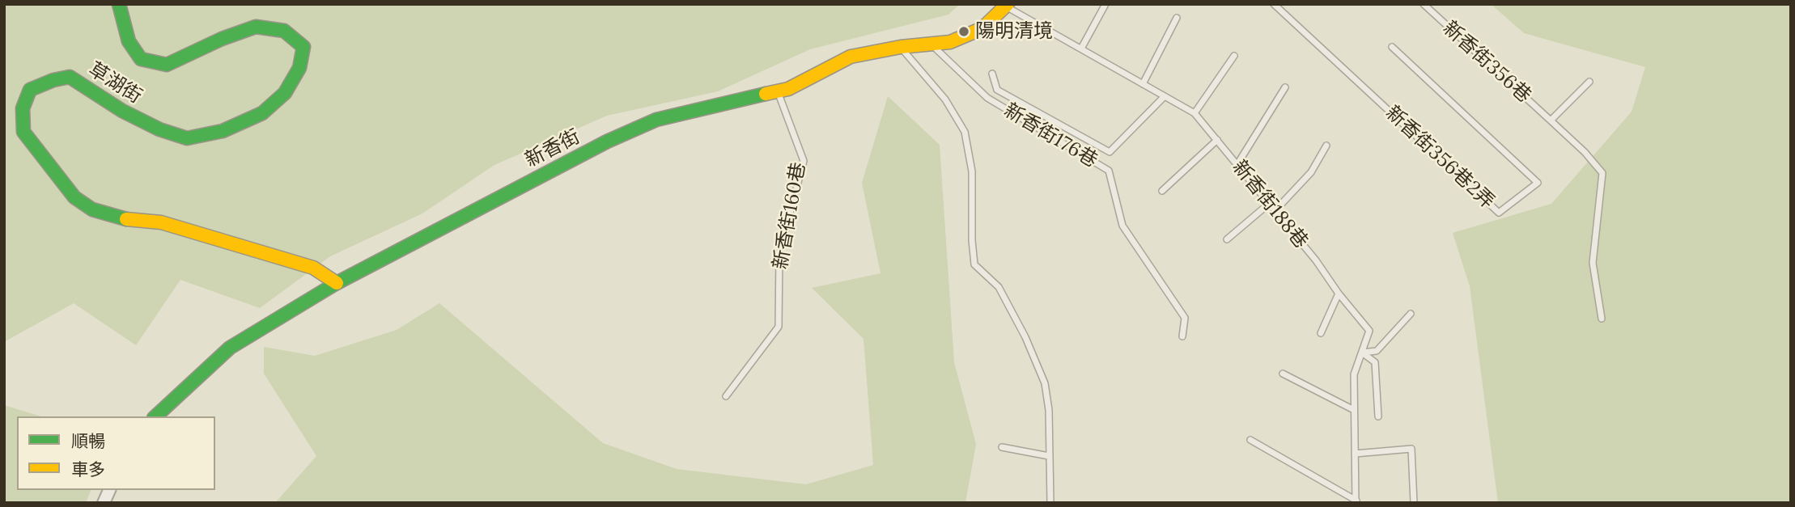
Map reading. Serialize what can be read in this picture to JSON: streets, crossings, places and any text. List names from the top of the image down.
{
  "streets": {
    "street": ["草湖街", "新香街"],
    "lane": [
      "新香街356巷",
      "新香街176巷",
      "新香街356巷2弄",
      "新香街188巷",
      "新香街160巷"
    ]
  },
  "crossings": [
    ["草湖街", "新香街"],
    ["新香街176巷", "新香街"],
    ["新香街", "新香街188巷"],
    ["新香街", "新香街160巷"]
  ],
  "places": ["陽明清境"],
  "legend": ["順暢", "車多"]
}
